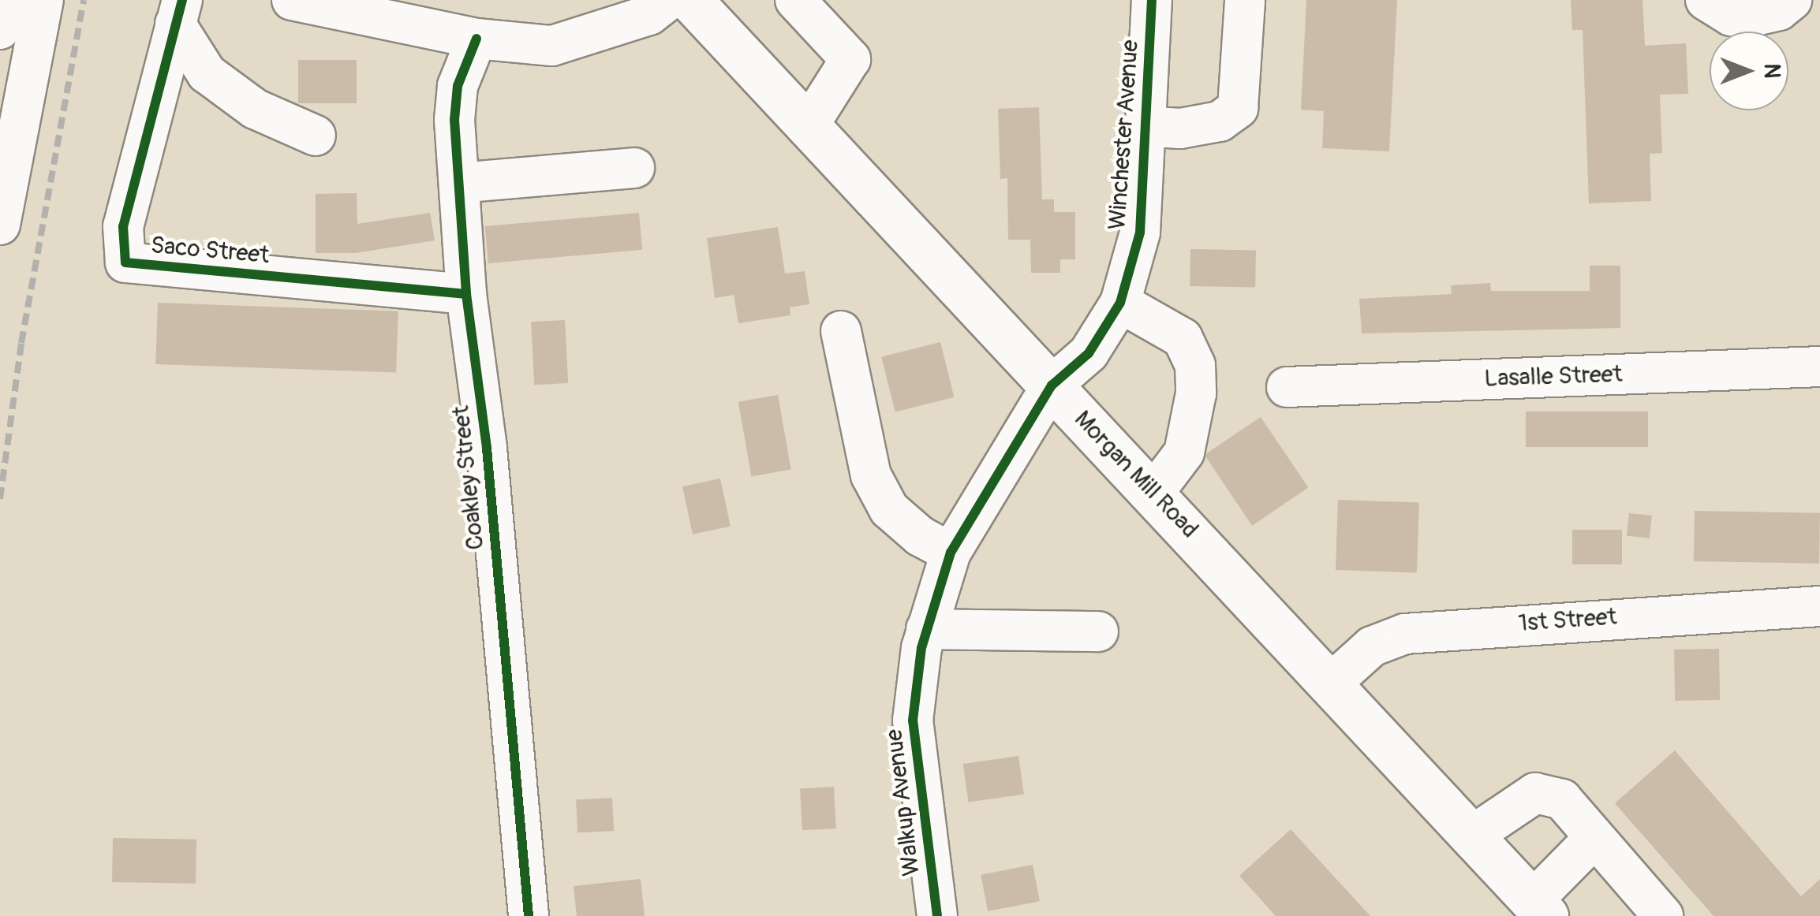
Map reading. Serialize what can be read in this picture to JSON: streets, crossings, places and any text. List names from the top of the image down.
{
  "streets": {
    "main road": ["Morgan Mill Road"],
    "street": [
      "Winchester Avenue",
      "Saco Street",
      "Lasalle Street",
      "Coakley Street",
      "1st Street",
      "Walkup Avenue"
    ]
  },
  "crossings": [
    ["Winchester Avenue", "Morgan Mill Road"],
    ["Winchester Avenue", "Walkup Avenue"],
    ["Saco Street", "Coakley Street"],
    ["Morgan Mill Road", "1st Street"],
    ["Morgan Mill Road", "Walkup Avenue"]
  ],
  "north": "right"
}
